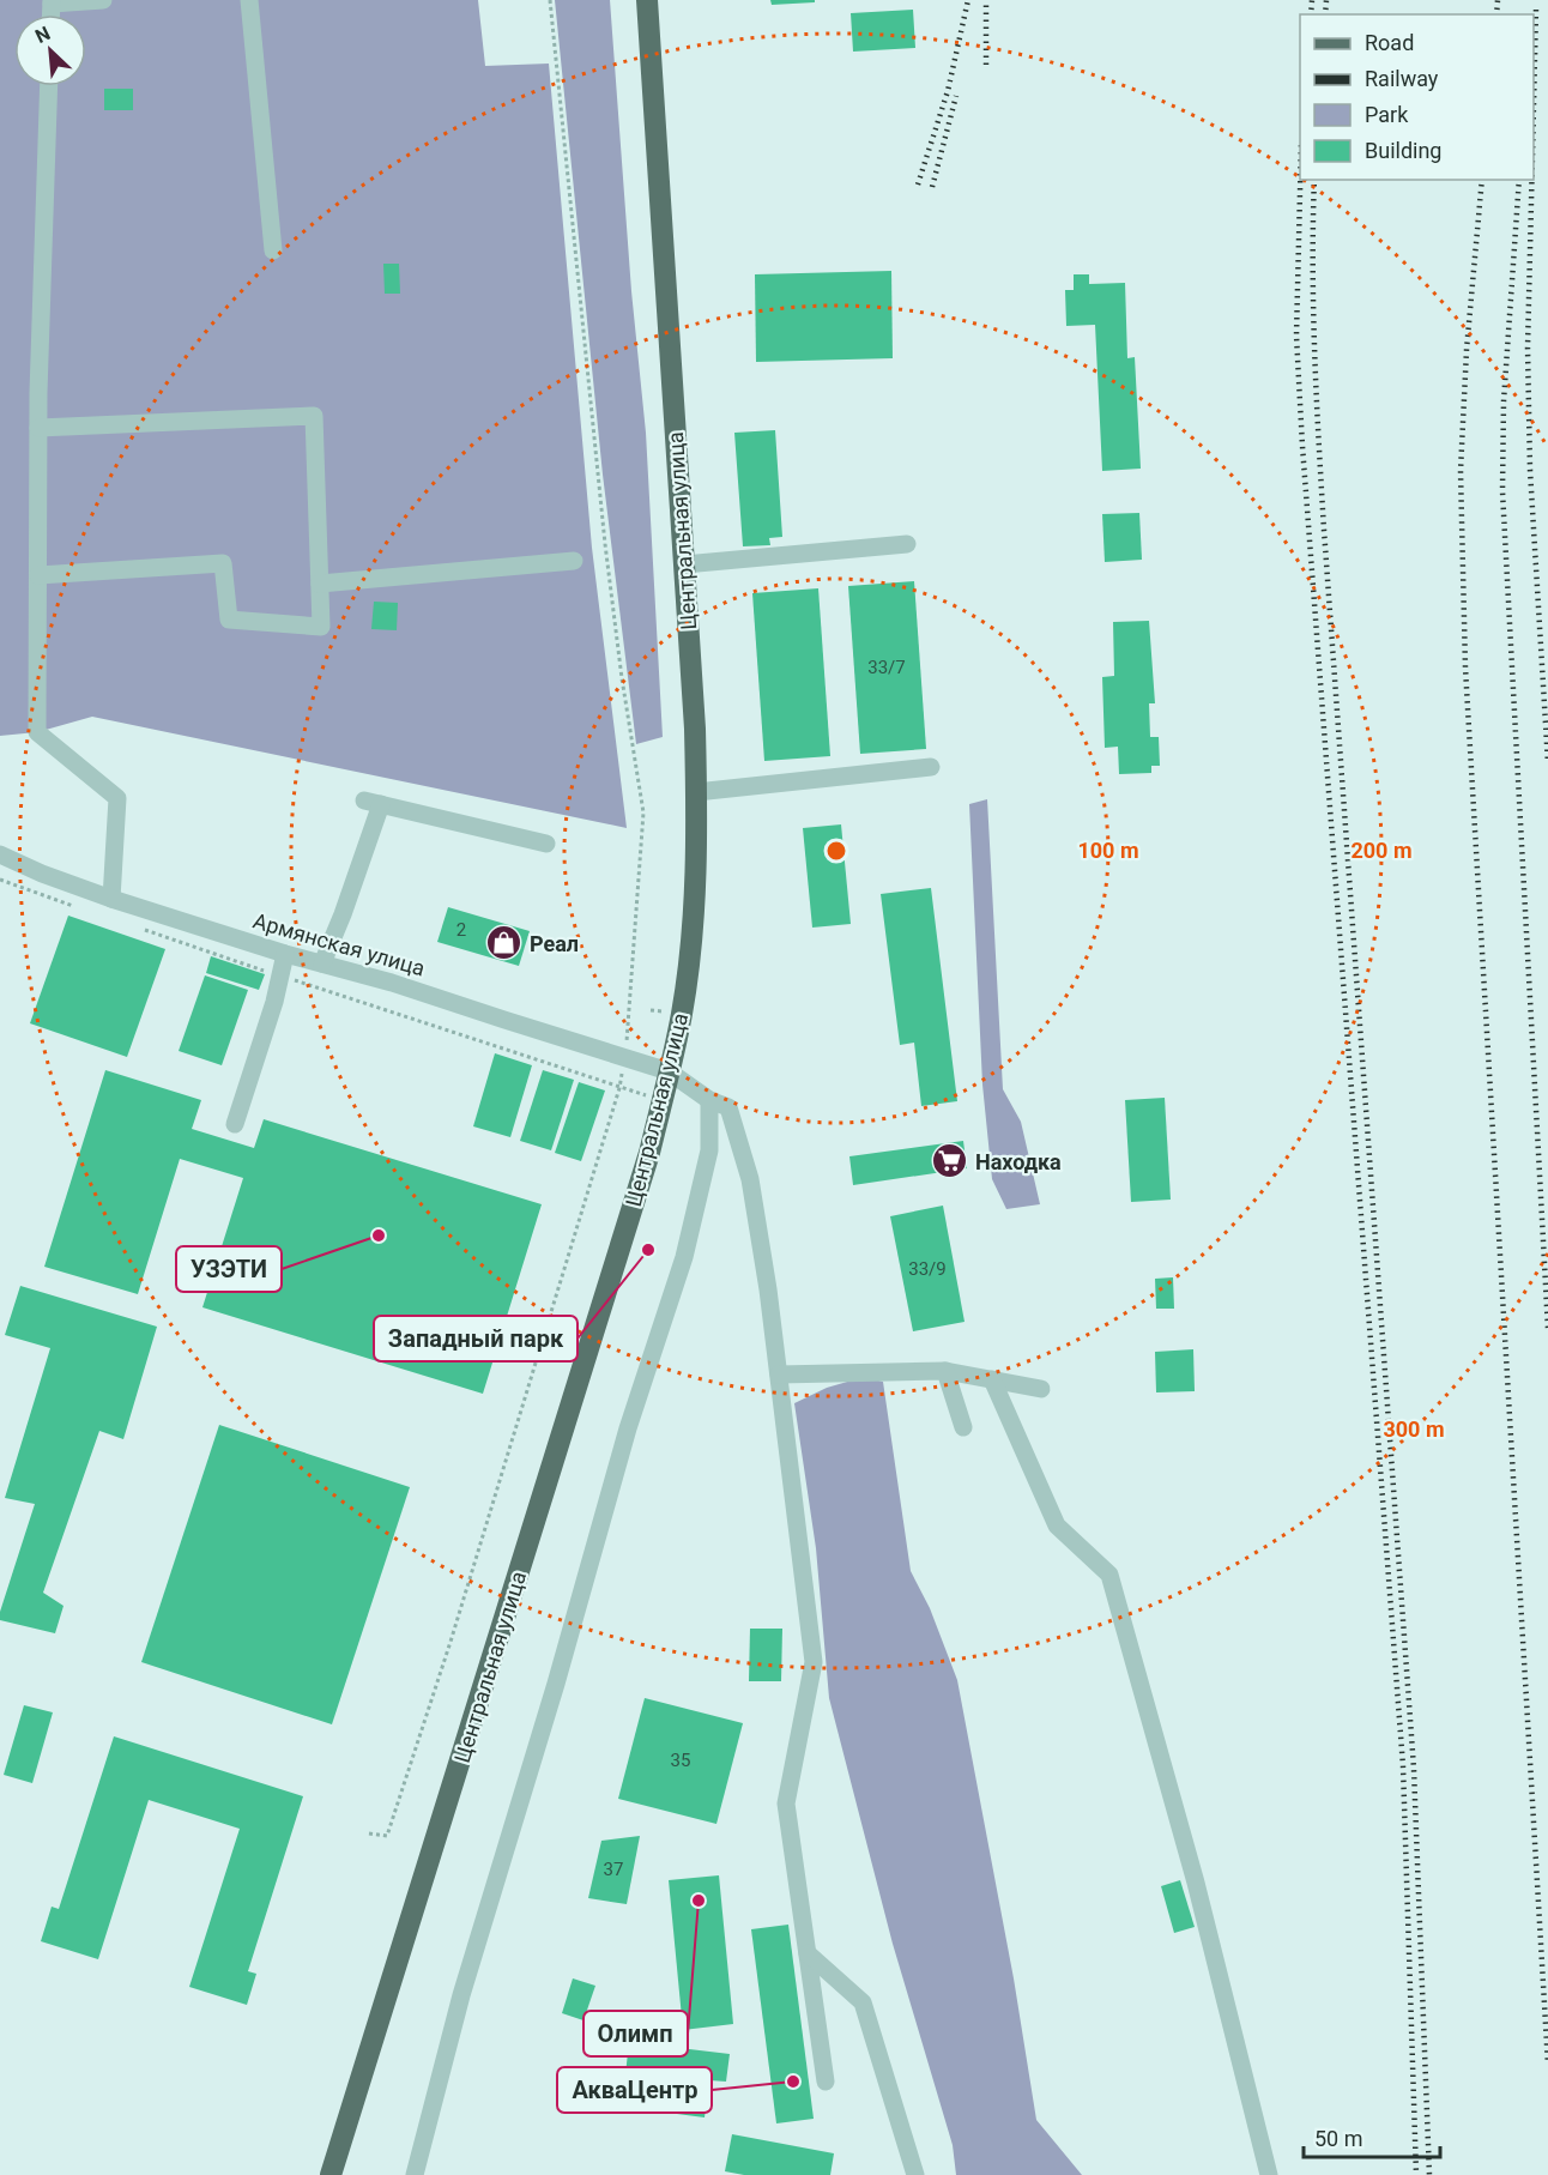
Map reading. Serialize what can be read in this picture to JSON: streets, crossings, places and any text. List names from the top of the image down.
{
  "streets": {
    "main road": ["Центральная улица"],
    "street": ["Армянская улица"]
  },
  "crossings": [
    ["Центральная улица", "Армянская улица"]
  ],
  "places": {
    "shop": ["Реал"],
    "supermarket": ["Находка"],
    "other": [
      "УЗЭТИ",
      "Западный парк",
      "Олимп",
      "АкваЦентр"
    ]
  },
  "house_numbers": [
    "33/7",
    "2",
    "33/9",
    "35",
    "37"
  ],
  "legend": [
    "Road",
    "Railway",
    "Park",
    "Building"
  ],
  "scale_bar": "50 m",
  "north": "top left",
  "rings": ["100 m", "200 m", "300 m"]
}
